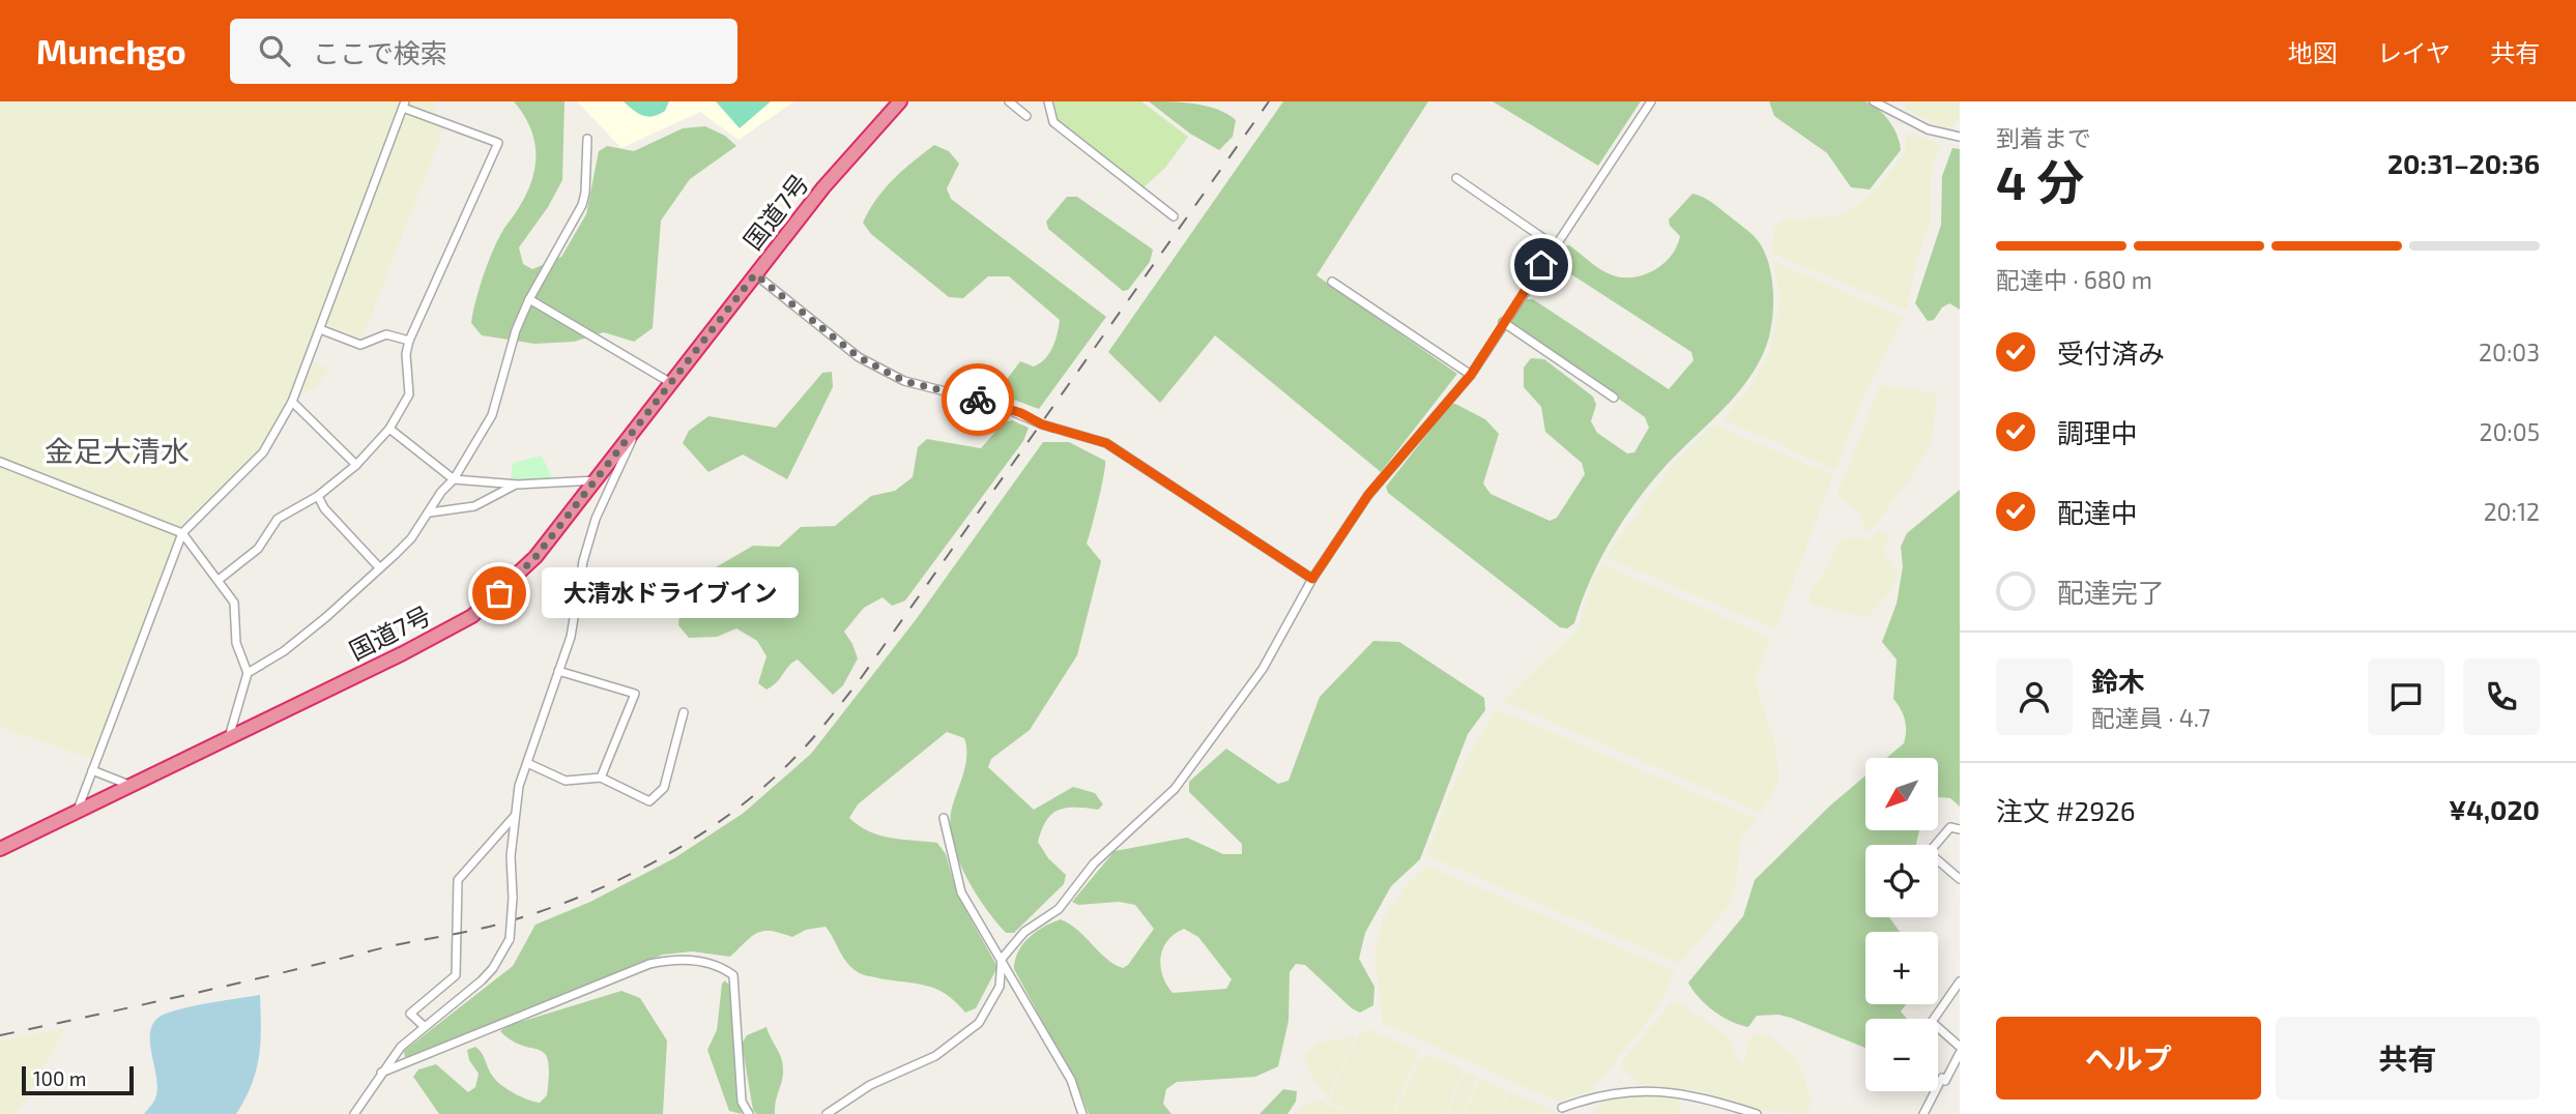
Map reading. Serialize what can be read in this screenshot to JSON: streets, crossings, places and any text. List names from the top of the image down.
{
  "streets": {
    "highway": ["国道7号"]
  },
  "districts": ["金足大清水"],
  "places": ["大清水ドライブイン"],
  "scale_bar": "100 m",
  "north": "bottom left",
  "page": {
    "header": "Munchgo",
    "search": "ここで検索",
    "nav": ["地図", "レイヤ", "共有"],
    "heading": ["4 分", "到着まで", "20:31–20:36"],
    "panel": [
      "鈴木",
      "配達員 · 4.7",
      "注文 #2926",
      "¥4,020"
    ],
    "bar": "配達中 · 680 m",
    "list": [
      ["受付済み", "20:03"],
      ["調理中", "20:05"],
      ["配達中", "20:12"],
      "配達完了"
    ],
    "bubble": "大清水ドライブイン",
    "map_buttons": ["+", "−"],
    "buttons": ["ヘルプ", "共有"],
    "scale": "100 m"
  }
}
